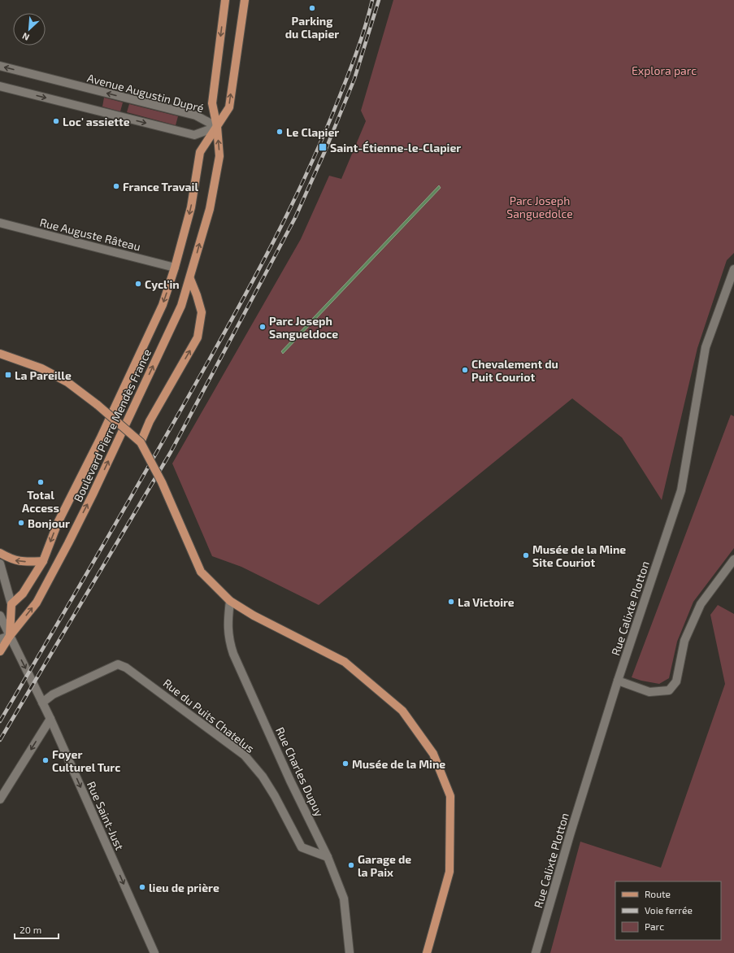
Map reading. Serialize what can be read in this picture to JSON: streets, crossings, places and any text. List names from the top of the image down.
{
  "streets": {
    "main road": ["Boulevard Pierre Mendès France"],
    "street": [
      "Avenue Augustin Dupré",
      "Rue Auguste Râteau",
      "Rue Calixte Plotton",
      "Rue du Puits Chatelus",
      "Rue Charles Dupuy",
      "Rue Saint-Just"
    ]
  },
  "crossings": [
    ["Avenue Augustin Dupré", "Boulevard Pierre Mendès France"],
    ["Rue Auguste Râteau", "Boulevard Pierre Mendès France"],
    ["Boulevard Pierre Mendès France", "Rue Saint-Just"],
    ["Rue du Puits Chatelus", "Rue Charles Dupuy"],
    ["Rue du Puits Chatelus", "Rue Saint-Just"]
  ],
  "one_way": ["Rue Saint-Just"],
  "parks": ["Explora parc", "Parc Joseph Sanguedolce"],
  "places": {
    "other": [
      "Parking du Clapier",
      "Loc' assiette",
      "Le Clapier",
      "France Travail",
      "Cycl'in",
      "Parc Joseph Sangueldoce",
      "Chevalement du Puit Couriot",
      "Total Access",
      "Bonjour",
      "Musée de la Mine Site Couriot",
      "La Victoire",
      "Foyer Culturel Turc",
      "Musée de la Mine",
      "Garage de la Paix",
      "lieu de prière"
    ],
    "transit": ["Saint-Étienne-le-Clapier", "La Pareille"]
  },
  "legend": ["Route", "Voie ferrée", "Parc"],
  "scale_bar": "20 m",
  "north": "bottom left"
}
